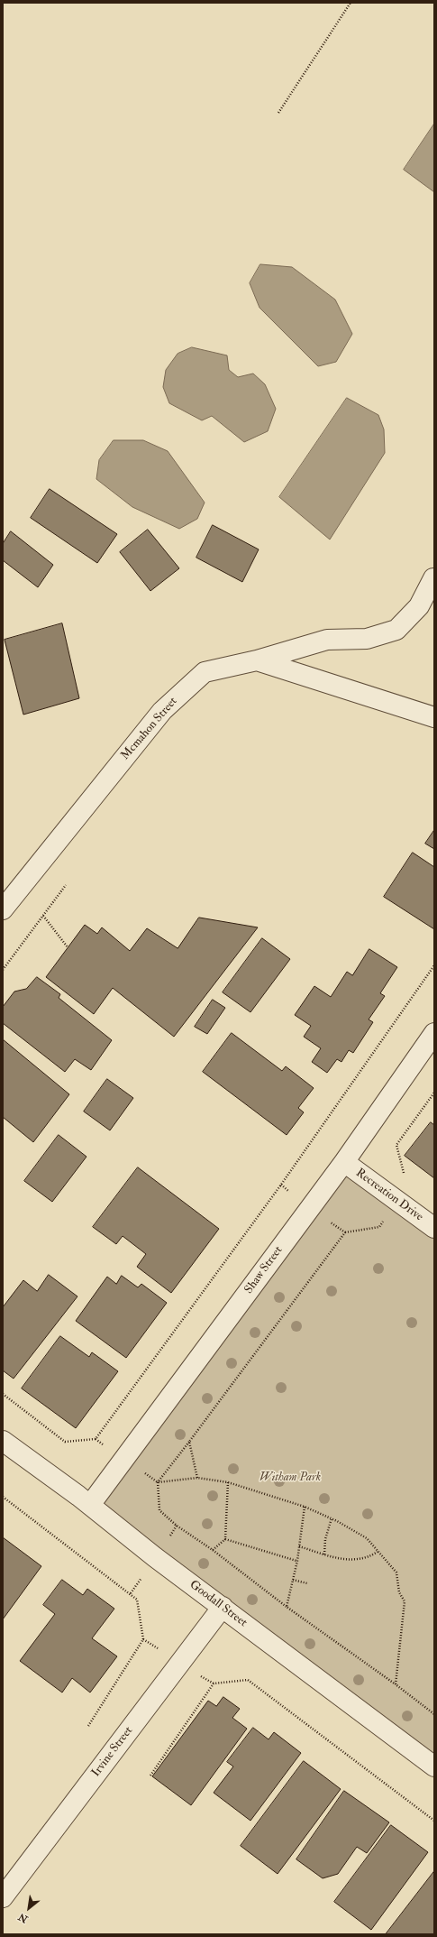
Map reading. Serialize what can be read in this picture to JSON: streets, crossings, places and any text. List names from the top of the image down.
{
  "streets": {
    "street": [
      "Mcmahon Street",
      "Recreation Drive",
      "Shaw Street",
      "Goodall Street",
      "Irvine Street"
    ]
  },
  "crossings": [
    ["Recreation Drive", "Shaw Street"],
    ["Shaw Street", "Goodall Street"],
    ["Goodall Street", "Irvine Street"]
  ],
  "parks": ["Witham Park"],
  "north": "bottom left"
}
